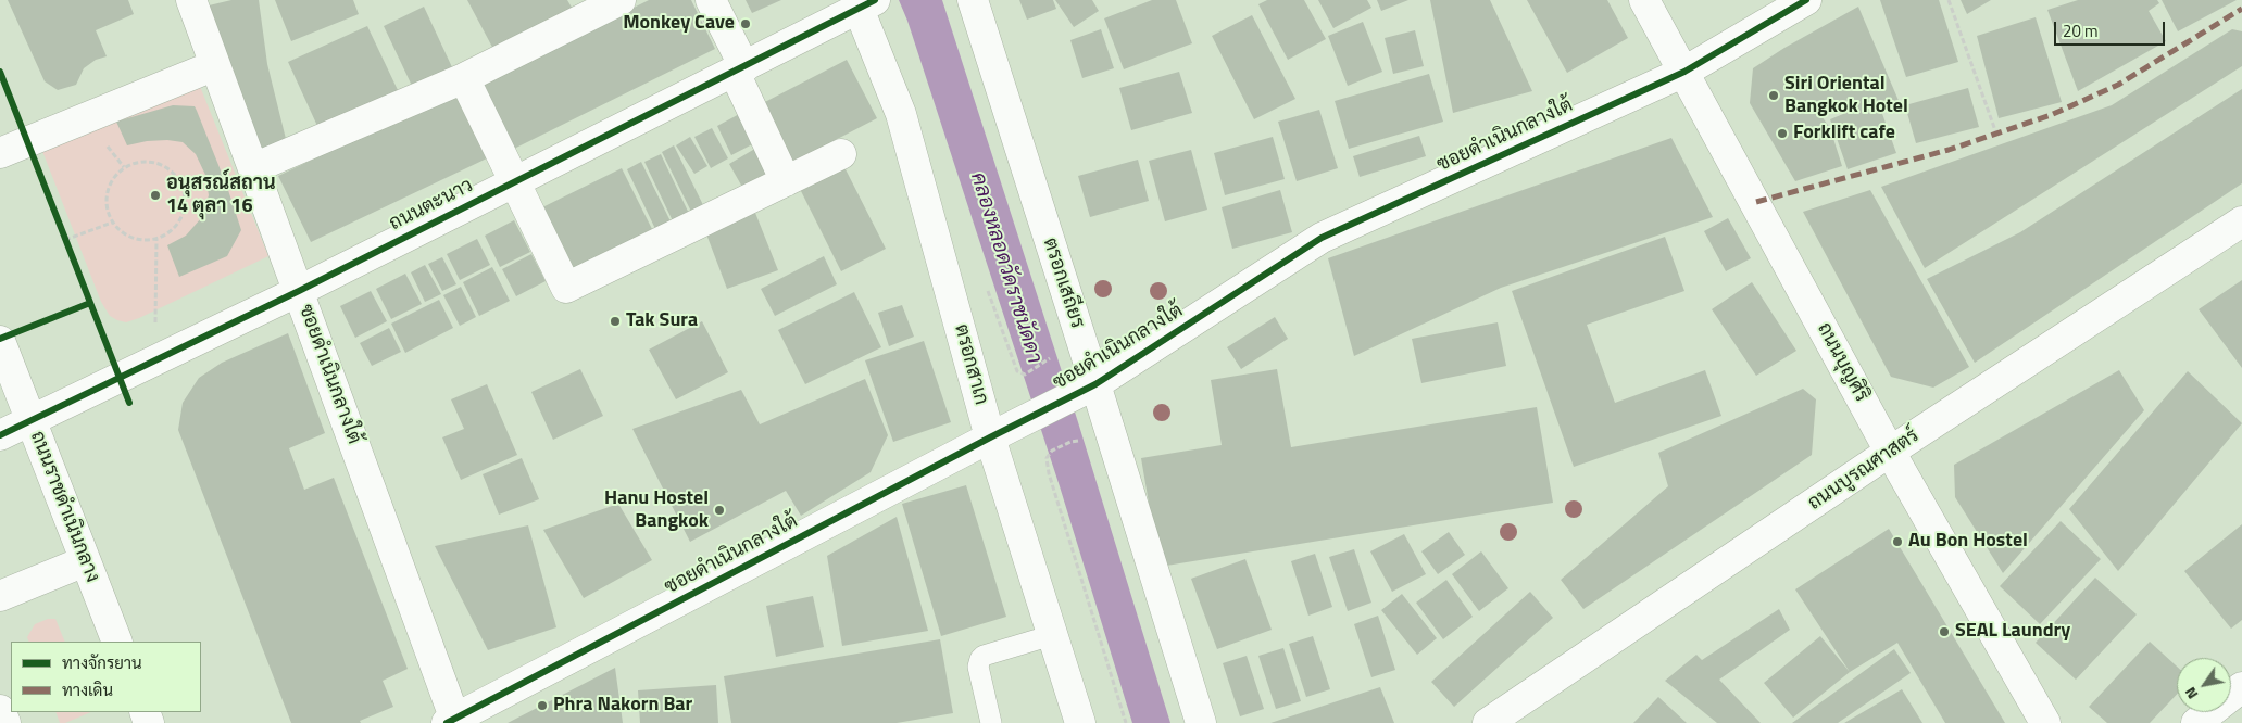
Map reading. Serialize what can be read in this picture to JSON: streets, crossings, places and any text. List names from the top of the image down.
{
  "streets": {
    "street": [
      "ซอยดำเนินกลางใต้",
      "ถนนตะนาว",
      "ตรอกเสถียร",
      "ถนนบุญศิริ",
      "ตรอกสาเก",
      "ถนนบูรณศาสตร์",
      "ถนนราชดำเนินกลาง"
    ]
  },
  "crossings": [
    ["ซอยดำเนินกลางใต้", "ถนนตะนาว"],
    ["ซอยดำเนินกลางใต้", "ตรอกเสถียร"],
    ["ซอยดำเนินกลางใต้", "ถนนบุญศิริ"],
    ["ซอยดำเนินกลางใต้", "ตรอกสาเก"],
    ["ถนนตะนาว", "ตรอกสาเก"],
    ["ถนนตะนาว", "ถนนราชดำเนินกลาง"],
    ["ถนนบุญศิริ", "ถนนบูรณศาสตร์"]
  ],
  "water": ["คลองหลอดวัดราชนัดดา"],
  "places": [
    "Monkey Cave",
    "Siri Oriental Bangkok Hotel",
    "Forklift cafe",
    "อนุสรณ์สถาน 14 ตุลา 16",
    "Tak Sura",
    "Hanu Hostel Bangkok",
    "Au Bon Hostel",
    "SEAL Laundry",
    "Phra Nakorn Bar"
  ],
  "legend": ["ทางจักรยาน", "ทางเดิน"],
  "scale_bar": "20 m",
  "north": "bottom left"
}
